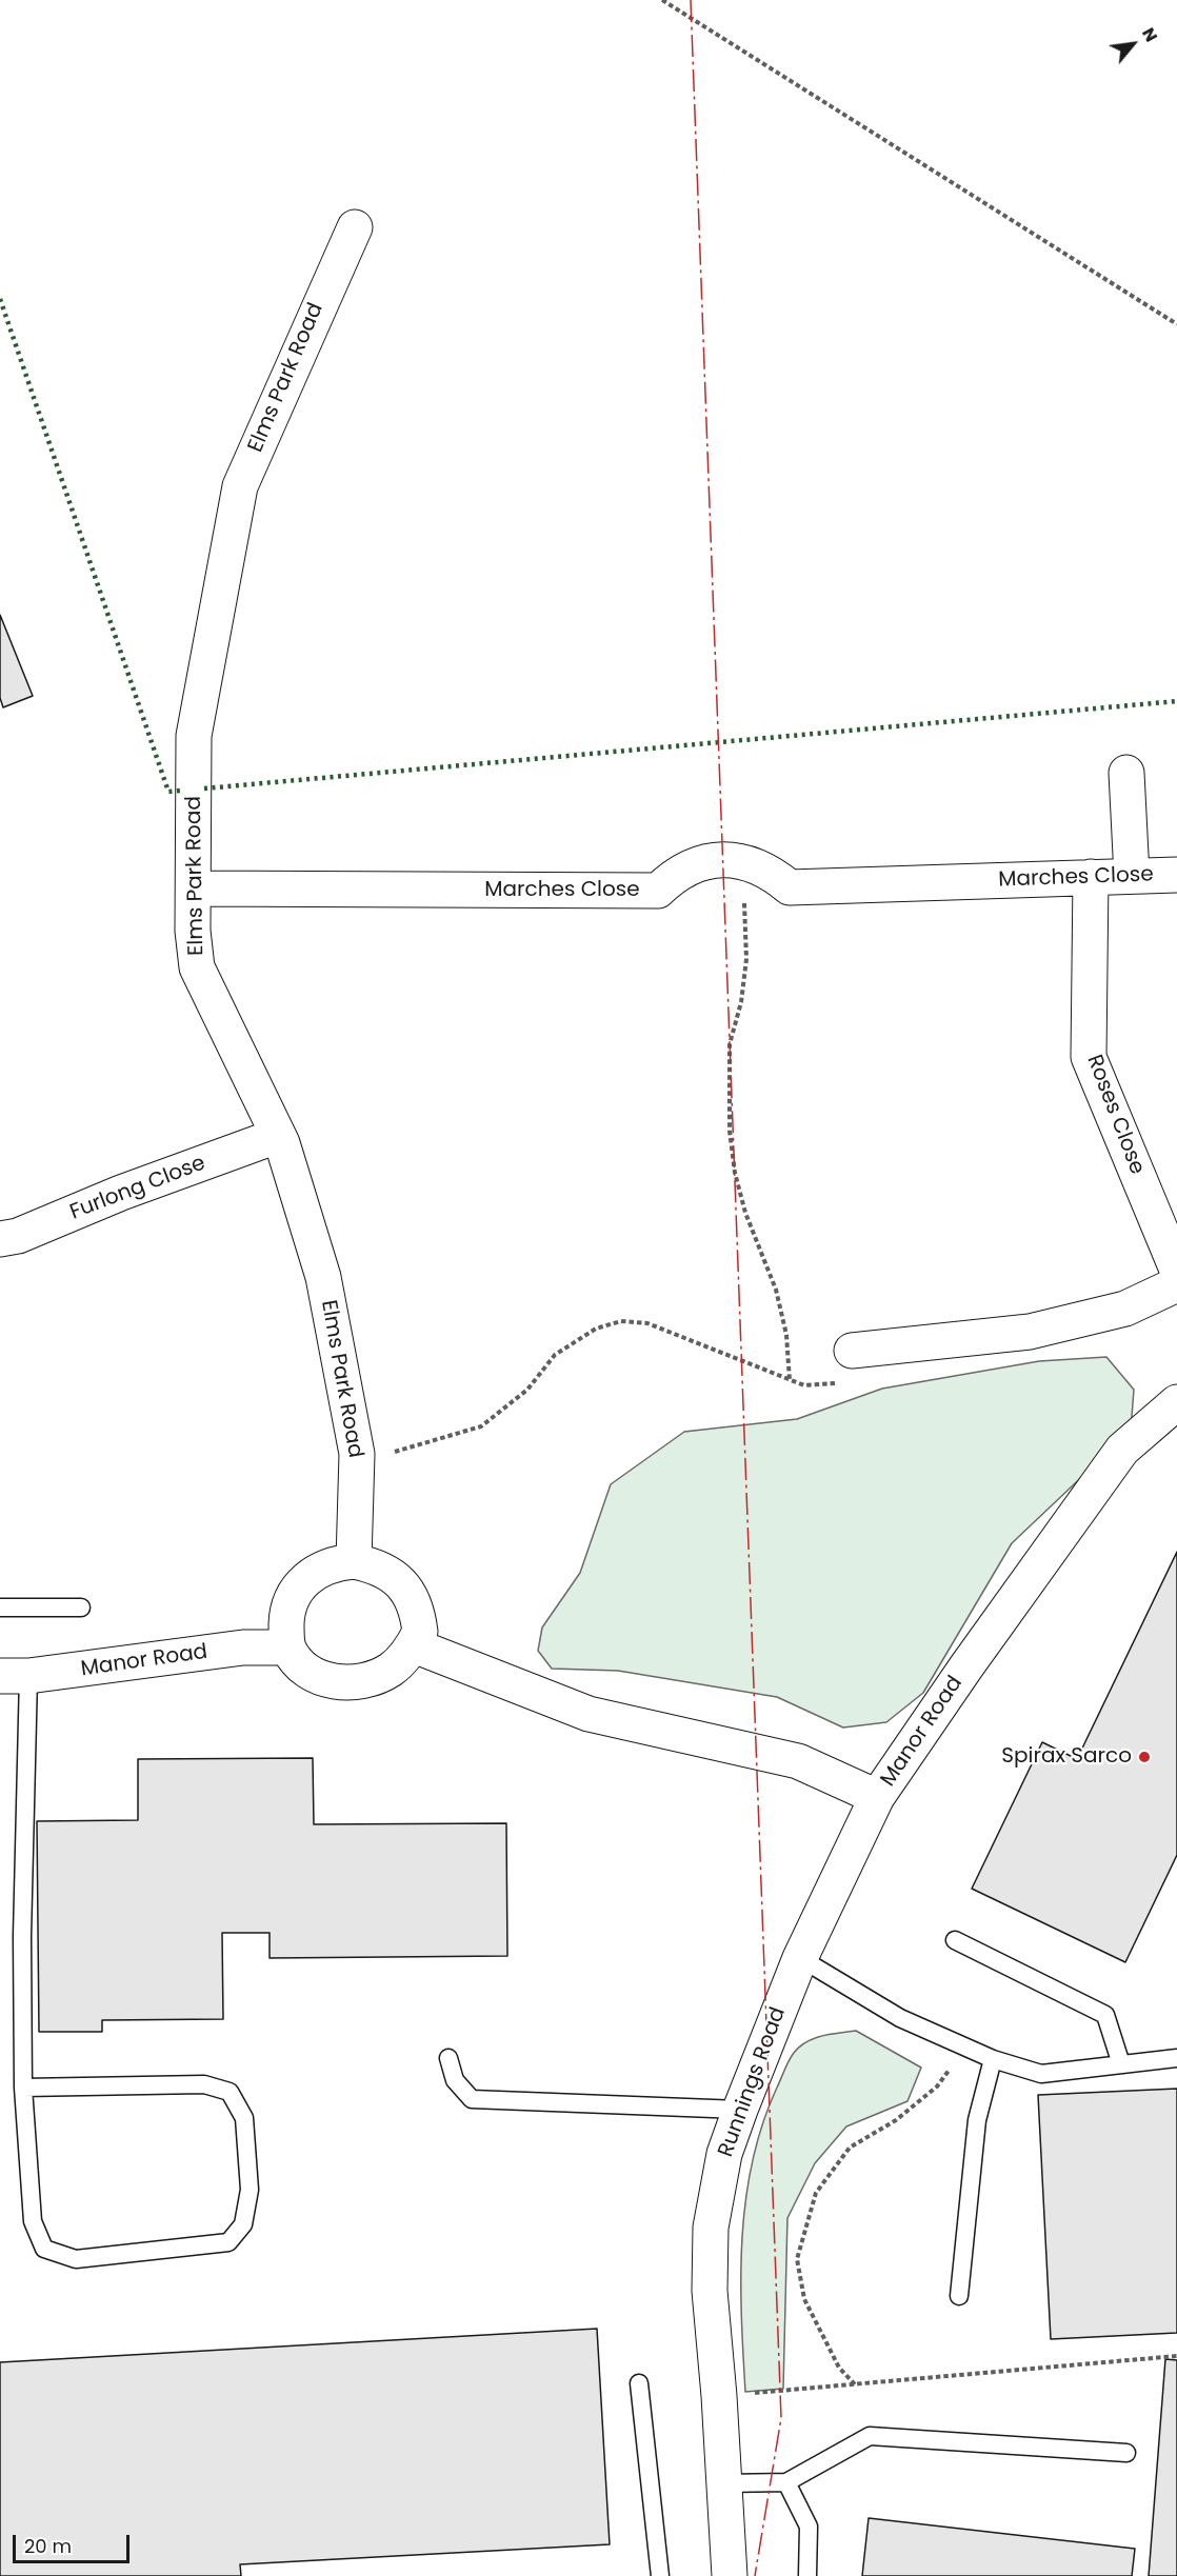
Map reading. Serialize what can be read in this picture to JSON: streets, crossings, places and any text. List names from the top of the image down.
{
  "streets": {
    "street": [
      "Elms Park Road",
      "Marches Close",
      "Roses Close",
      "Furlong Close",
      "Manor Road",
      "Runnings Road"
    ]
  },
  "crossings": [
    ["Elms Park Road", "Marches Close"],
    ["Elms Park Road", "Furlong Close"],
    ["Elms Park Road", "Manor Road"],
    ["Marches Close", "Roses Close"],
    ["Manor Road", "Runnings Road"]
  ],
  "places": ["Spirax Sarco"],
  "scale_bar": "20 m",
  "north": "top right"
}
